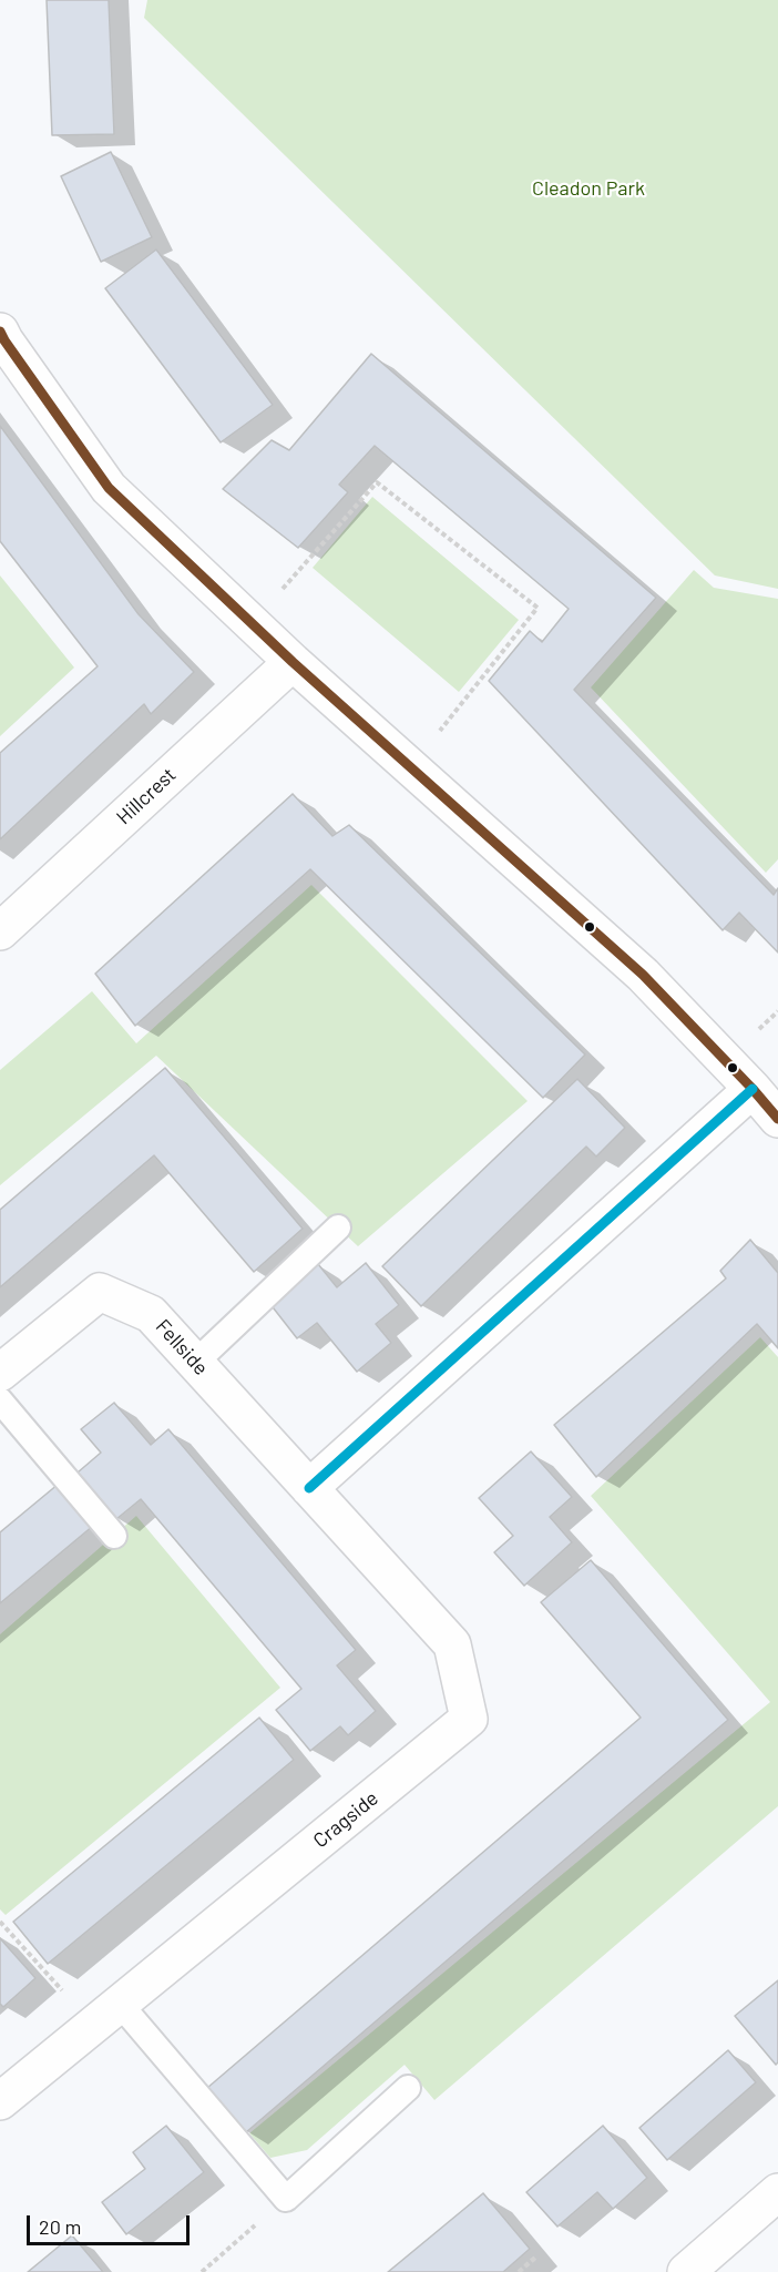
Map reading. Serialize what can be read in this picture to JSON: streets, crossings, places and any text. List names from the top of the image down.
{
  "streets": {
    "street": ["Hillcrest", "Fellside", "Cragside"]
  },
  "crossings": [
    ["Fellside", "Cragside"]
  ],
  "parks": ["Cleadon Park"],
  "scale_bar": "20 m"
}
